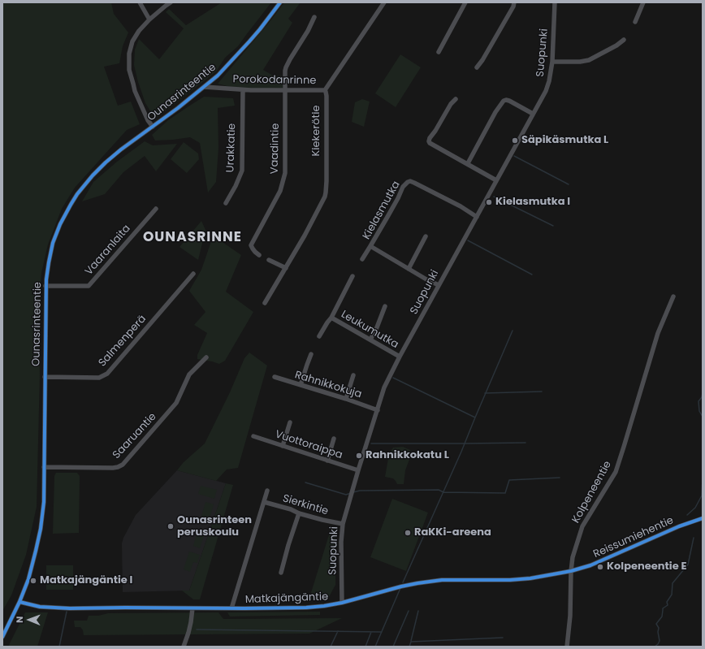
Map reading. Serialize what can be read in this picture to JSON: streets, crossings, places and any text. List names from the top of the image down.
{
  "streets": {
    "street": [
      "Suopunki",
      "Porokodanrinne",
      "Ounasrinteentie",
      "Kiekerötie",
      "Urakkatie",
      "Vaadintie",
      "Kielasmutka",
      "Vaaranlaita",
      "Leukumutka",
      "Salmenperä",
      "Rahnikkokuja",
      "Saaruantie",
      "Vuottoraippa",
      "Kolpeneentie",
      "Sierkintie",
      "Reissumiehentie",
      "Matkajängäntie"
    ]
  },
  "crossings": [
    ["Suopunki", "Kielasmutka"],
    ["Suopunki", "Leukumutka"],
    ["Suopunki", "Rahnikkokuja"],
    ["Suopunki", "Vuottoraippa"],
    ["Suopunki", "Sierkintie"],
    ["Suopunki", "Matkajängäntie"],
    ["Porokodanrinne", "Ounasrinteentie"],
    ["Porokodanrinne", "Kiekerötie"],
    ["Porokodanrinne", "Urakkatie"],
    ["Porokodanrinne", "Vaadintie"],
    ["Ounasrinteentie", "Vaaranlaita"],
    ["Ounasrinteentie", "Salmenperä"],
    ["Ounasrinteentie", "Saaruantie"],
    ["Ounasrinteentie", "Matkajängäntie"],
    ["Kolpeneentie", "Reissumiehentie"],
    ["Kolpeneentie", "Matkajängäntie"],
    ["Reissumiehentie", "Matkajängäntie"]
  ],
  "districts": ["OUNASRINNE"],
  "places": [
    "Säpikäsmutka L",
    "Kielasmutka I",
    "Rahnikkokatu L",
    "Ounasrinteen peruskoulu",
    "RaKKi-areena",
    "Kolpeneentie E",
    "Matkajängäntie I"
  ],
  "north": "left"
}
